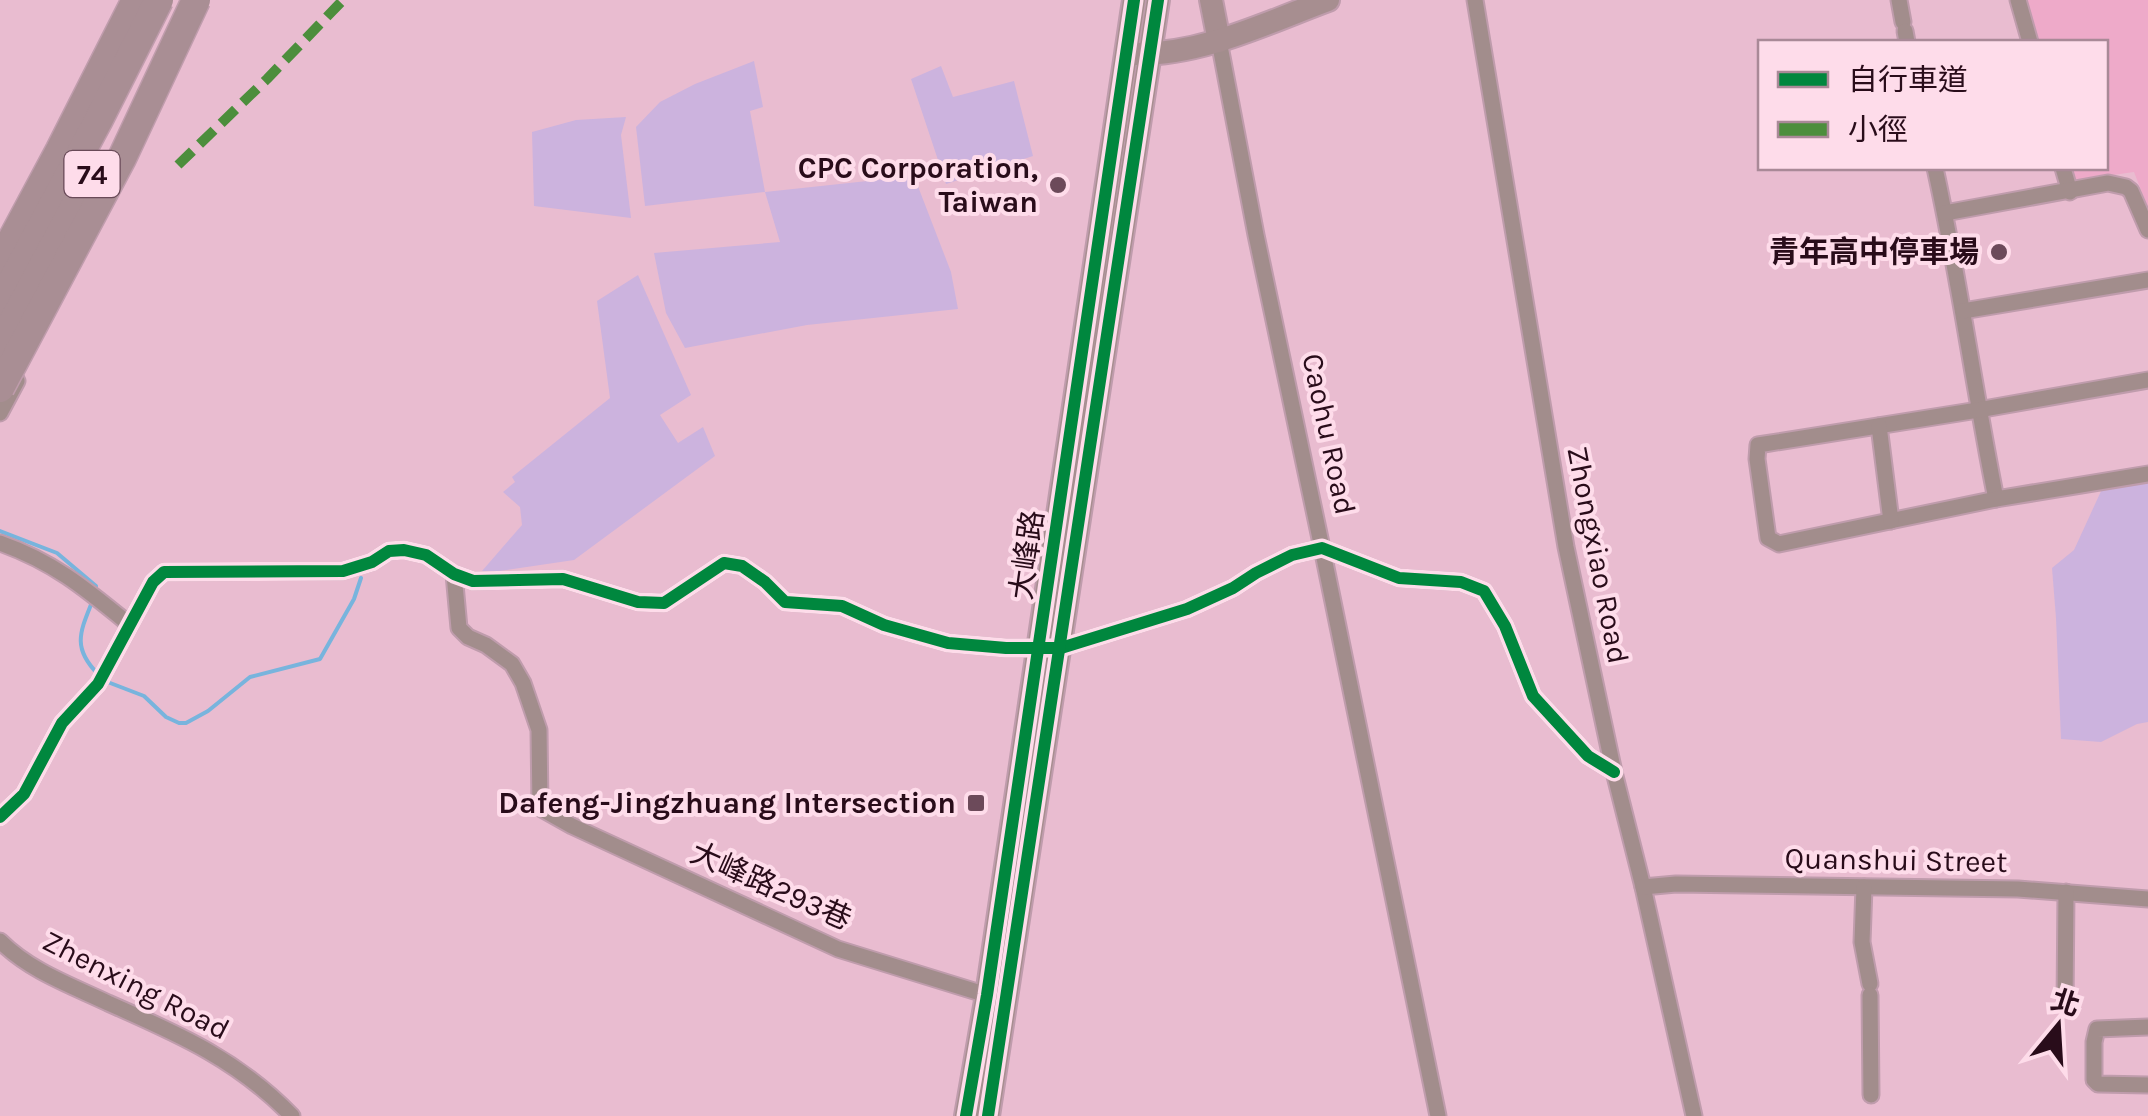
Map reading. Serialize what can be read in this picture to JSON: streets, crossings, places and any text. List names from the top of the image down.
{
  "streets": {
    "highway": ["74"],
    "street": [
      "Caohu Road",
      "大峰路",
      "Zhongxiao Road",
      "Quanshui Street",
      "大峰路293巷",
      "Zhenxing Road"
    ]
  },
  "crossings": [
    ["大峰路", "大峰路293巷"],
    ["Zhongxiao Road", "Quanshui Street"]
  ],
  "places": {
    "other": ["CPC Corporation, Taiwan", "青年高中停車場"],
    "transit": ["Dafeng-Jingzhuang Intersection"]
  },
  "legend": ["自行車道", "小徑"],
  "north": "top"
}
